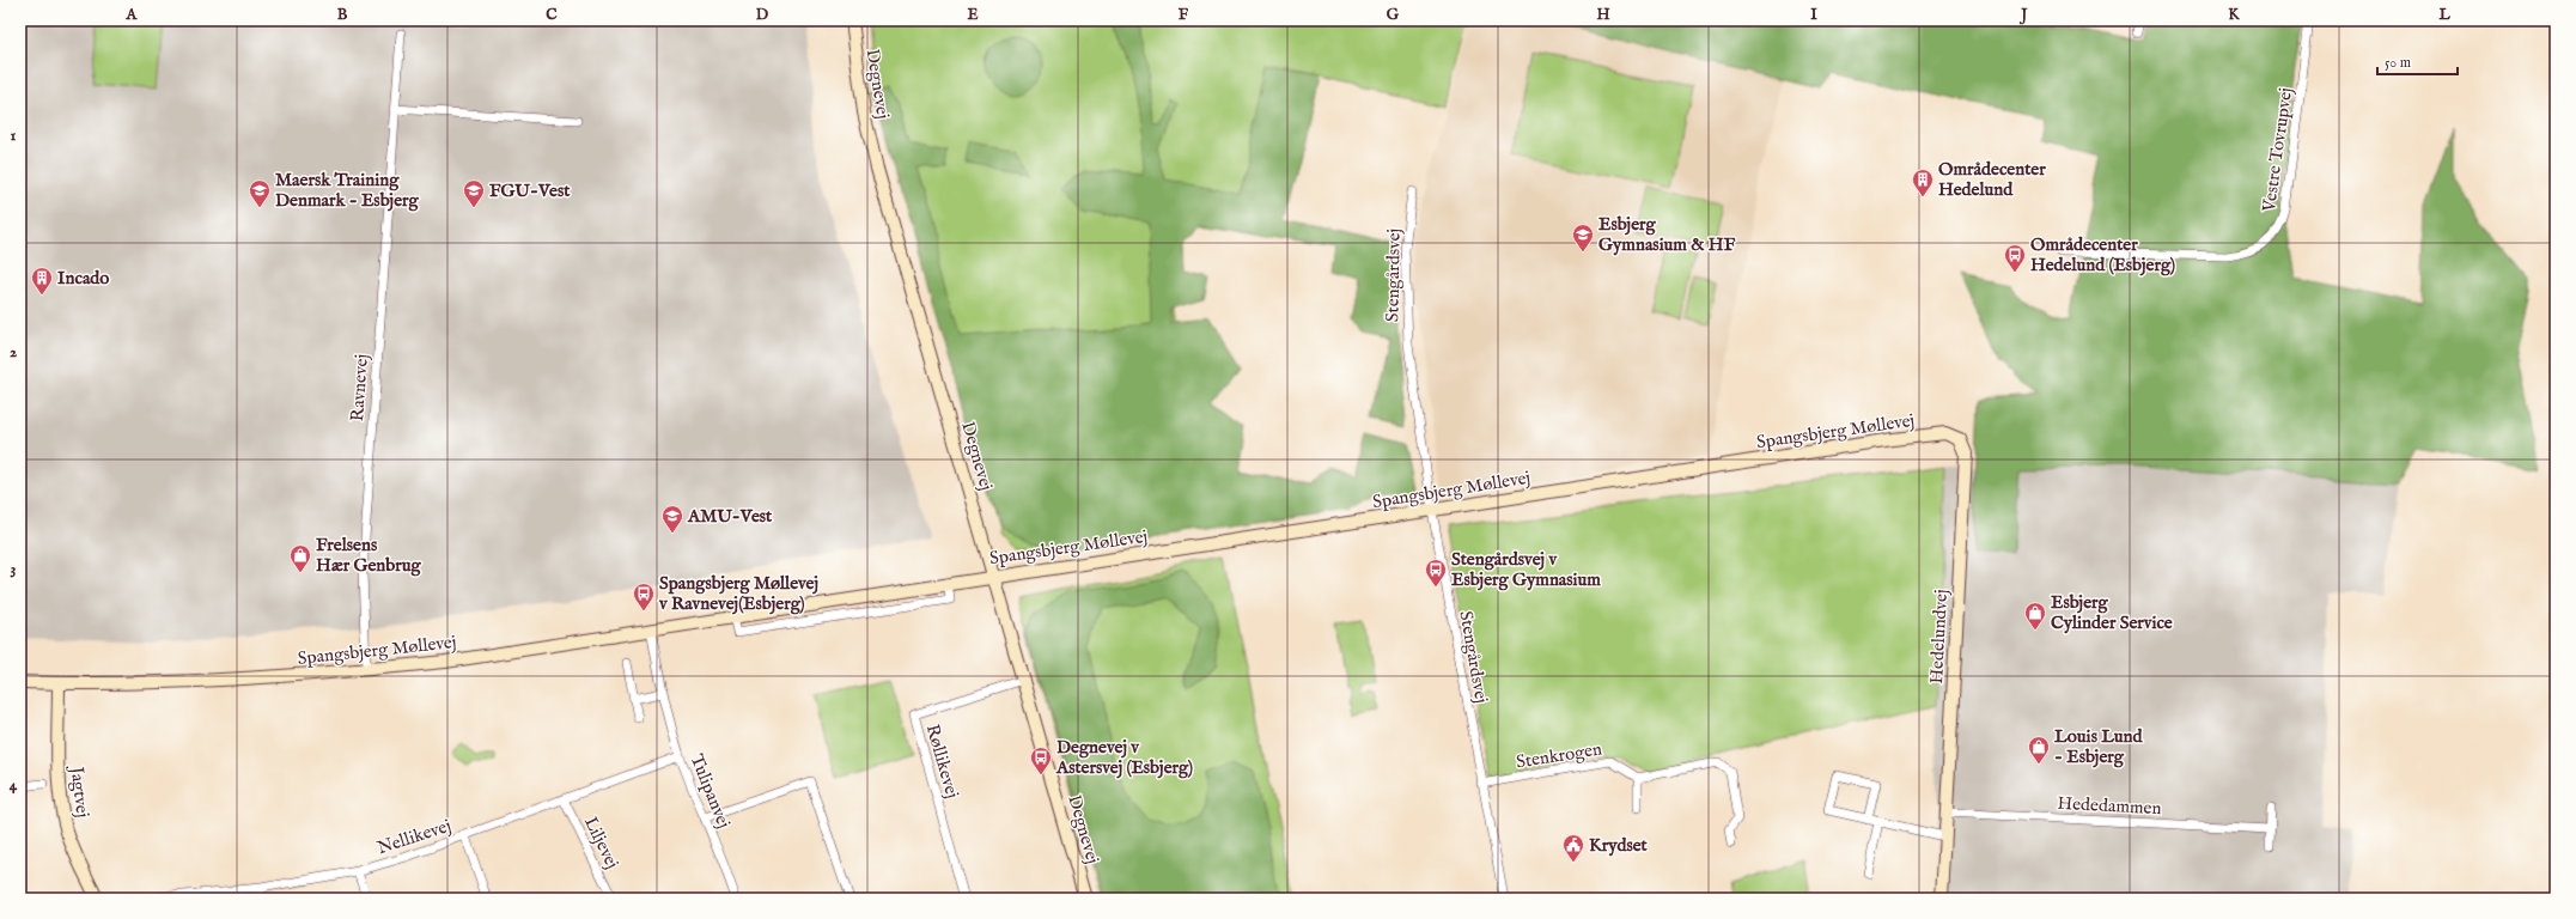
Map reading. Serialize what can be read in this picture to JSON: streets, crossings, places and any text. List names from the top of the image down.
{
  "streets": {
    "street": [
      "Degnevej",
      "Vestre Tovrupvej",
      "Stengårdsvej",
      "Ravnevej",
      "Spangsbjerg Møllevej",
      "Hedelundvej",
      "Stenkrogen",
      "Røllikevej",
      "Tulipanvej",
      "Jagtvej",
      "Hededammen",
      "Nellikevej",
      "Liljevej"
    ]
  },
  "crossings": [
    ["Degnevej", "Spangsbjerg Møllevej"],
    ["Degnevej", "Røllikevej"],
    ["Stengårdsvej", "Spangsbjerg Møllevej"],
    ["Stengårdsvej", "Stenkrogen"],
    ["Ravnevej", "Spangsbjerg Møllevej"],
    ["Spangsbjerg Møllevej", "Hedelundvej"],
    ["Spangsbjerg Møllevej", "Tulipanvej"],
    ["Spangsbjerg Møllevej", "Jagtvej"],
    ["Hedelundvej", "Hededammen"],
    ["Tulipanvej", "Nellikevej"],
    ["Nellikevej", "Liljevej"]
  ],
  "places": {
    "building": ["Områdecenter Hedelund", "Incado"],
    "school or university": [
      "Maersk Training Denmark - Esbjerg",
      "FGU-Vest",
      "Esbjerg Gymnasium & HF",
      "AMU-Vest"
    ],
    "bus stop": [
      "Områdecenter Hedelund (Esbjerg)",
      "Stengårdsvej v Esbjerg Gymnasium",
      "Spangsbjerg Møllevej v Ravnevej(Esbjerg)",
      "Degnevej v Astersvej (Esbjerg)"
    ],
    "shop": ["Frelsens Hær Genbrug", "Esbjerg Cylinder Service", "Louis Lund - Esbjerg"],
    "public building": ["Krydset"]
  },
  "scale_bar": "50 m",
  "grid": {
    "columns": [
      "A",
      "B",
      "C",
      "D",
      "E",
      "F",
      "G",
      "H",
      "I",
      "J",
      "K",
      "L"
    ],
    "rows": [
      "1",
      "2",
      "3",
      "4"
    ]
  }
}
